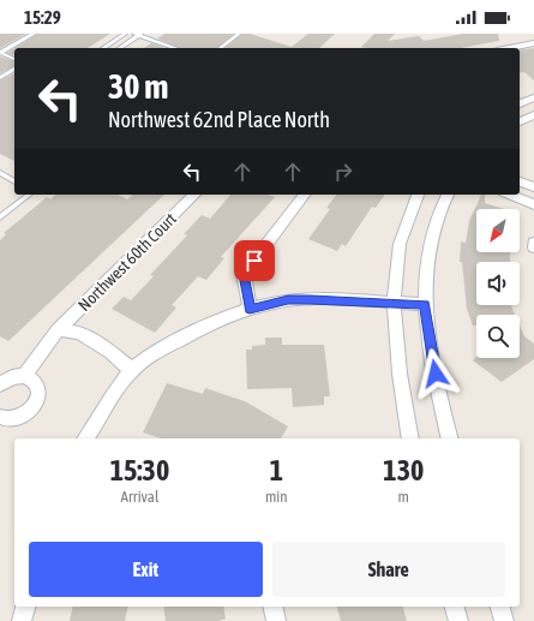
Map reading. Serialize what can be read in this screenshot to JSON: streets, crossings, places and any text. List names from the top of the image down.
{
  "streets": {
    "street": ["Northwest 60th Court"]
  },
  "north": "bottom left",
  "page": {
    "status": "15:29",
    "turn": ["30 m", "Northwest 62nd Place North"],
    "eta": [
      "15:30",
      "Arrival",
      "1",
      "min",
      "130",
      "m"
    ],
    "buttons": ["Exit", "Share"]
  }
}
